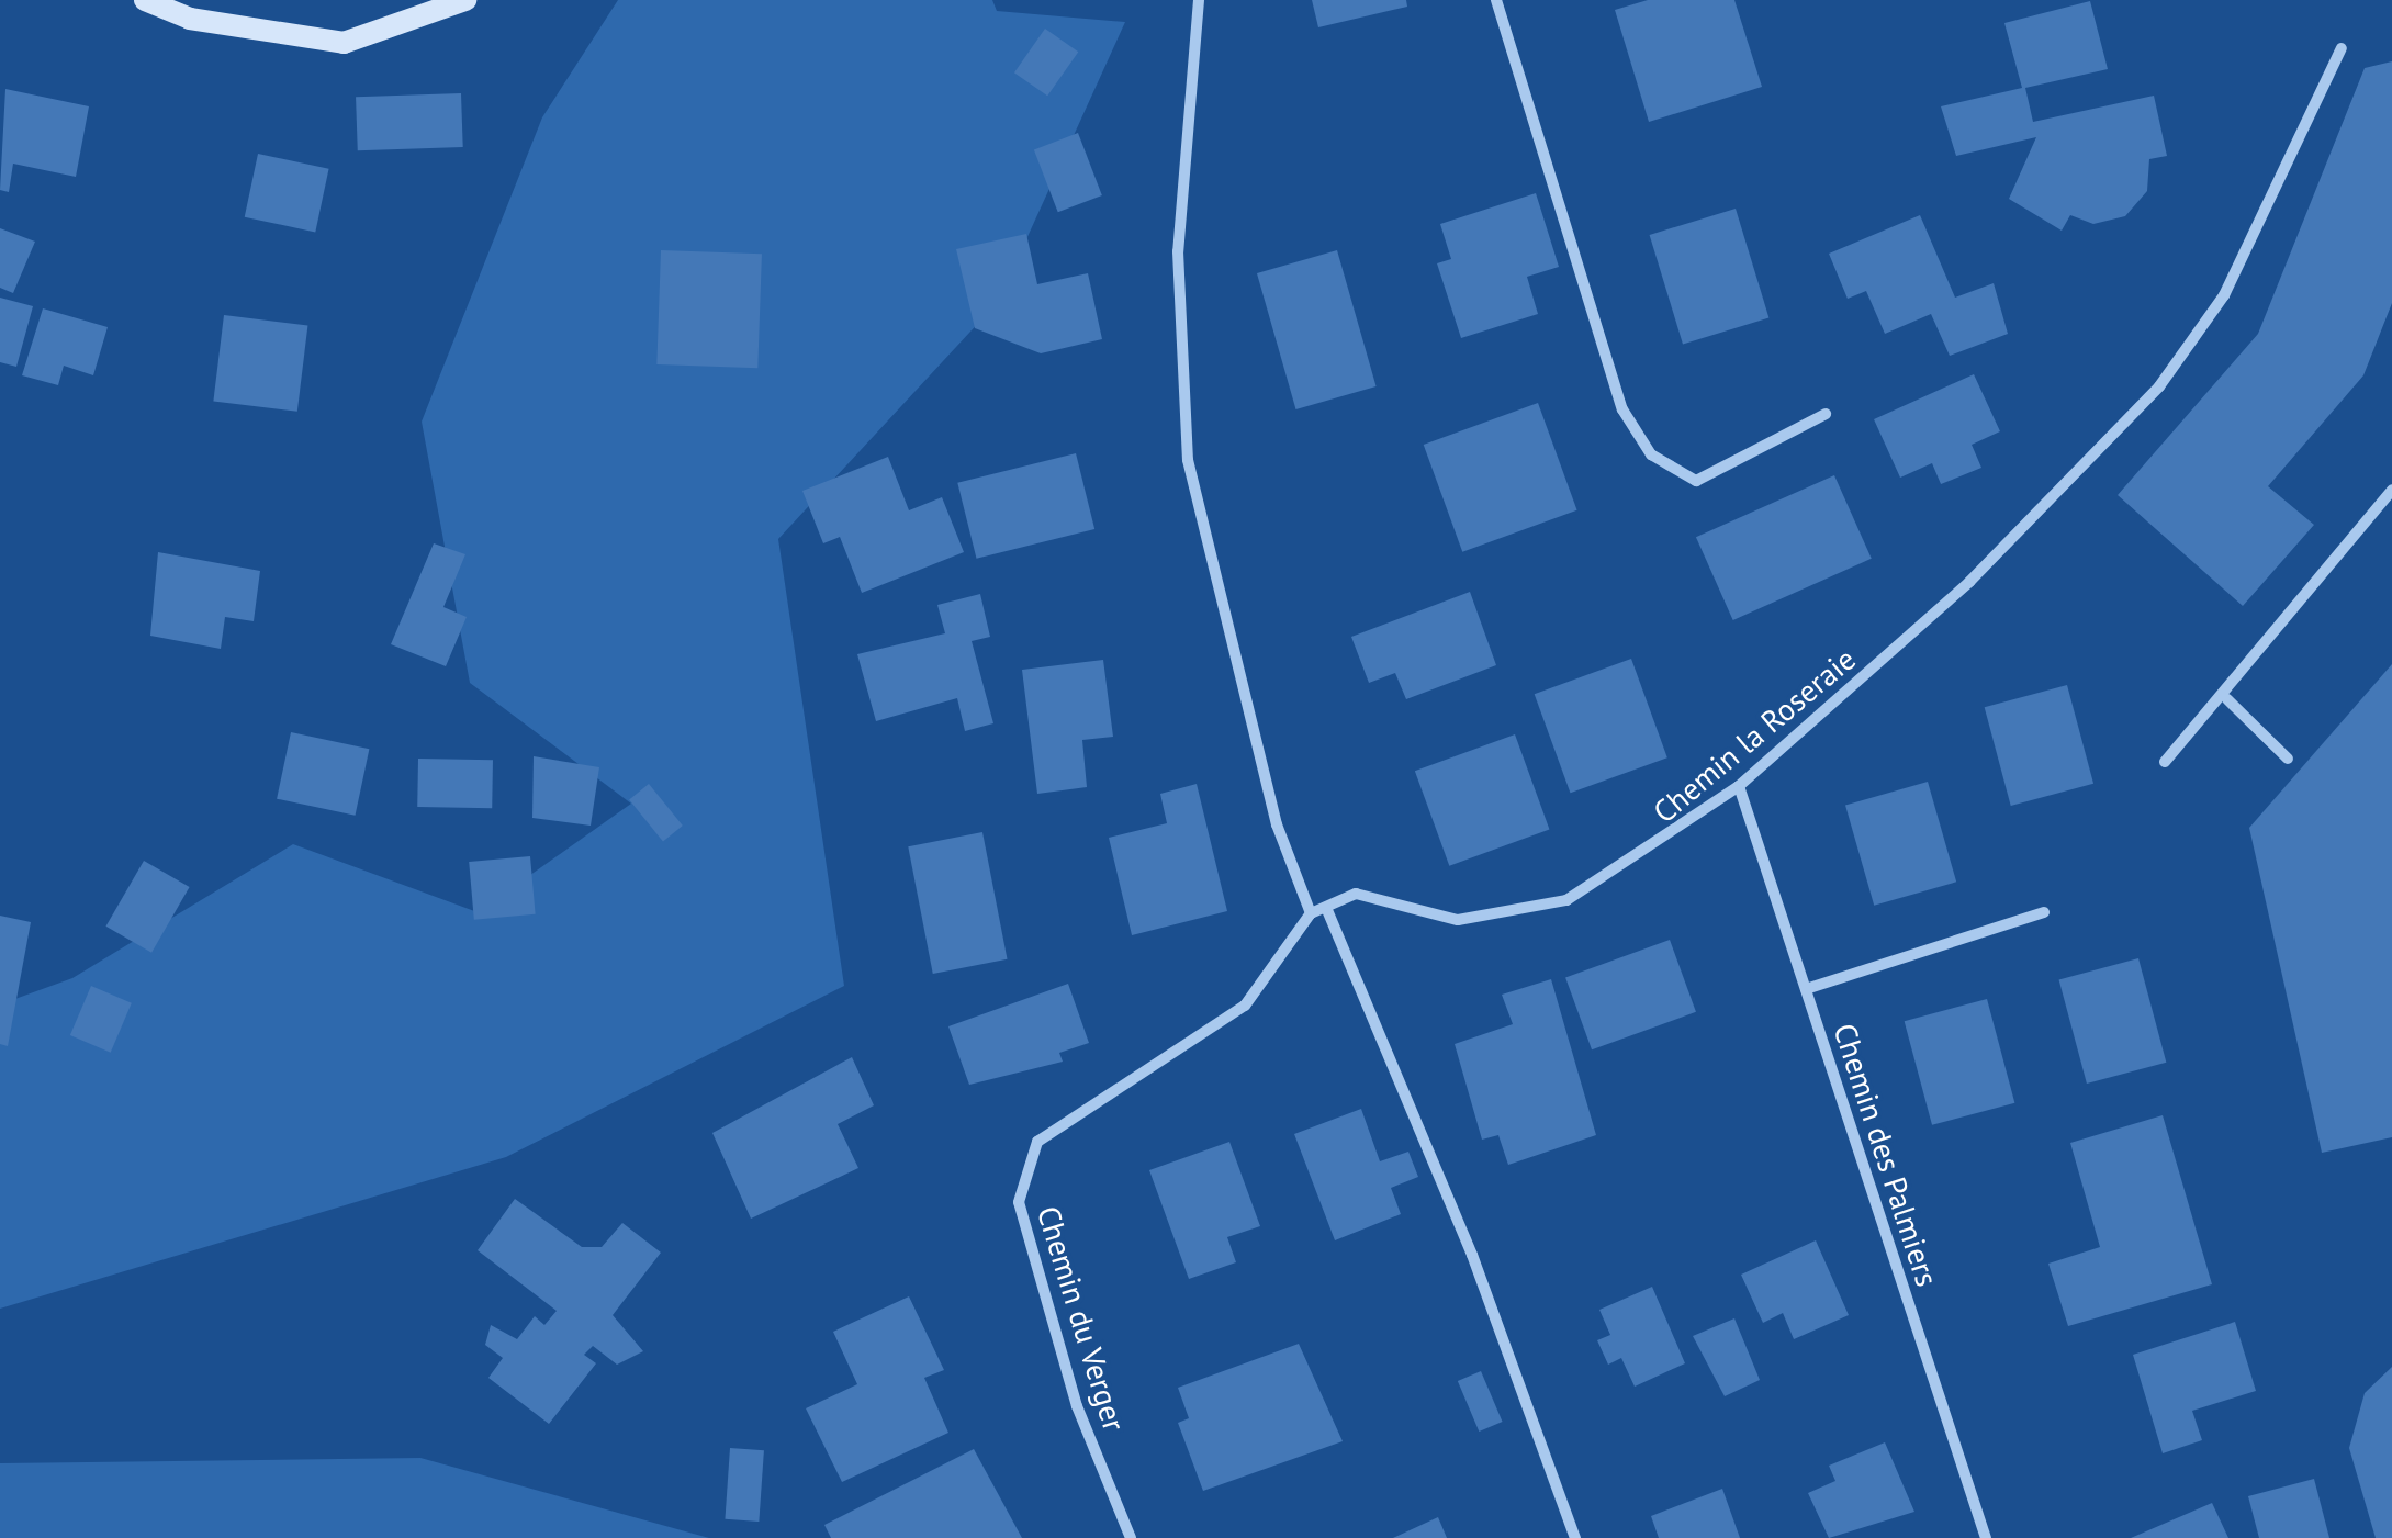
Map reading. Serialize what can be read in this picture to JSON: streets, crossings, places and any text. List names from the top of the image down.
{
  "streets": {
    "street": ["Chemin la Roseraie", "Chemin des Palmiers", "Chemin du Verger"]
  },
  "crossings": [
    ["Chemin la Roseraie", "Chemin des Palmiers"],
    ["Chemin la Roseraie", "Chemin du Verger"]
  ]
}
